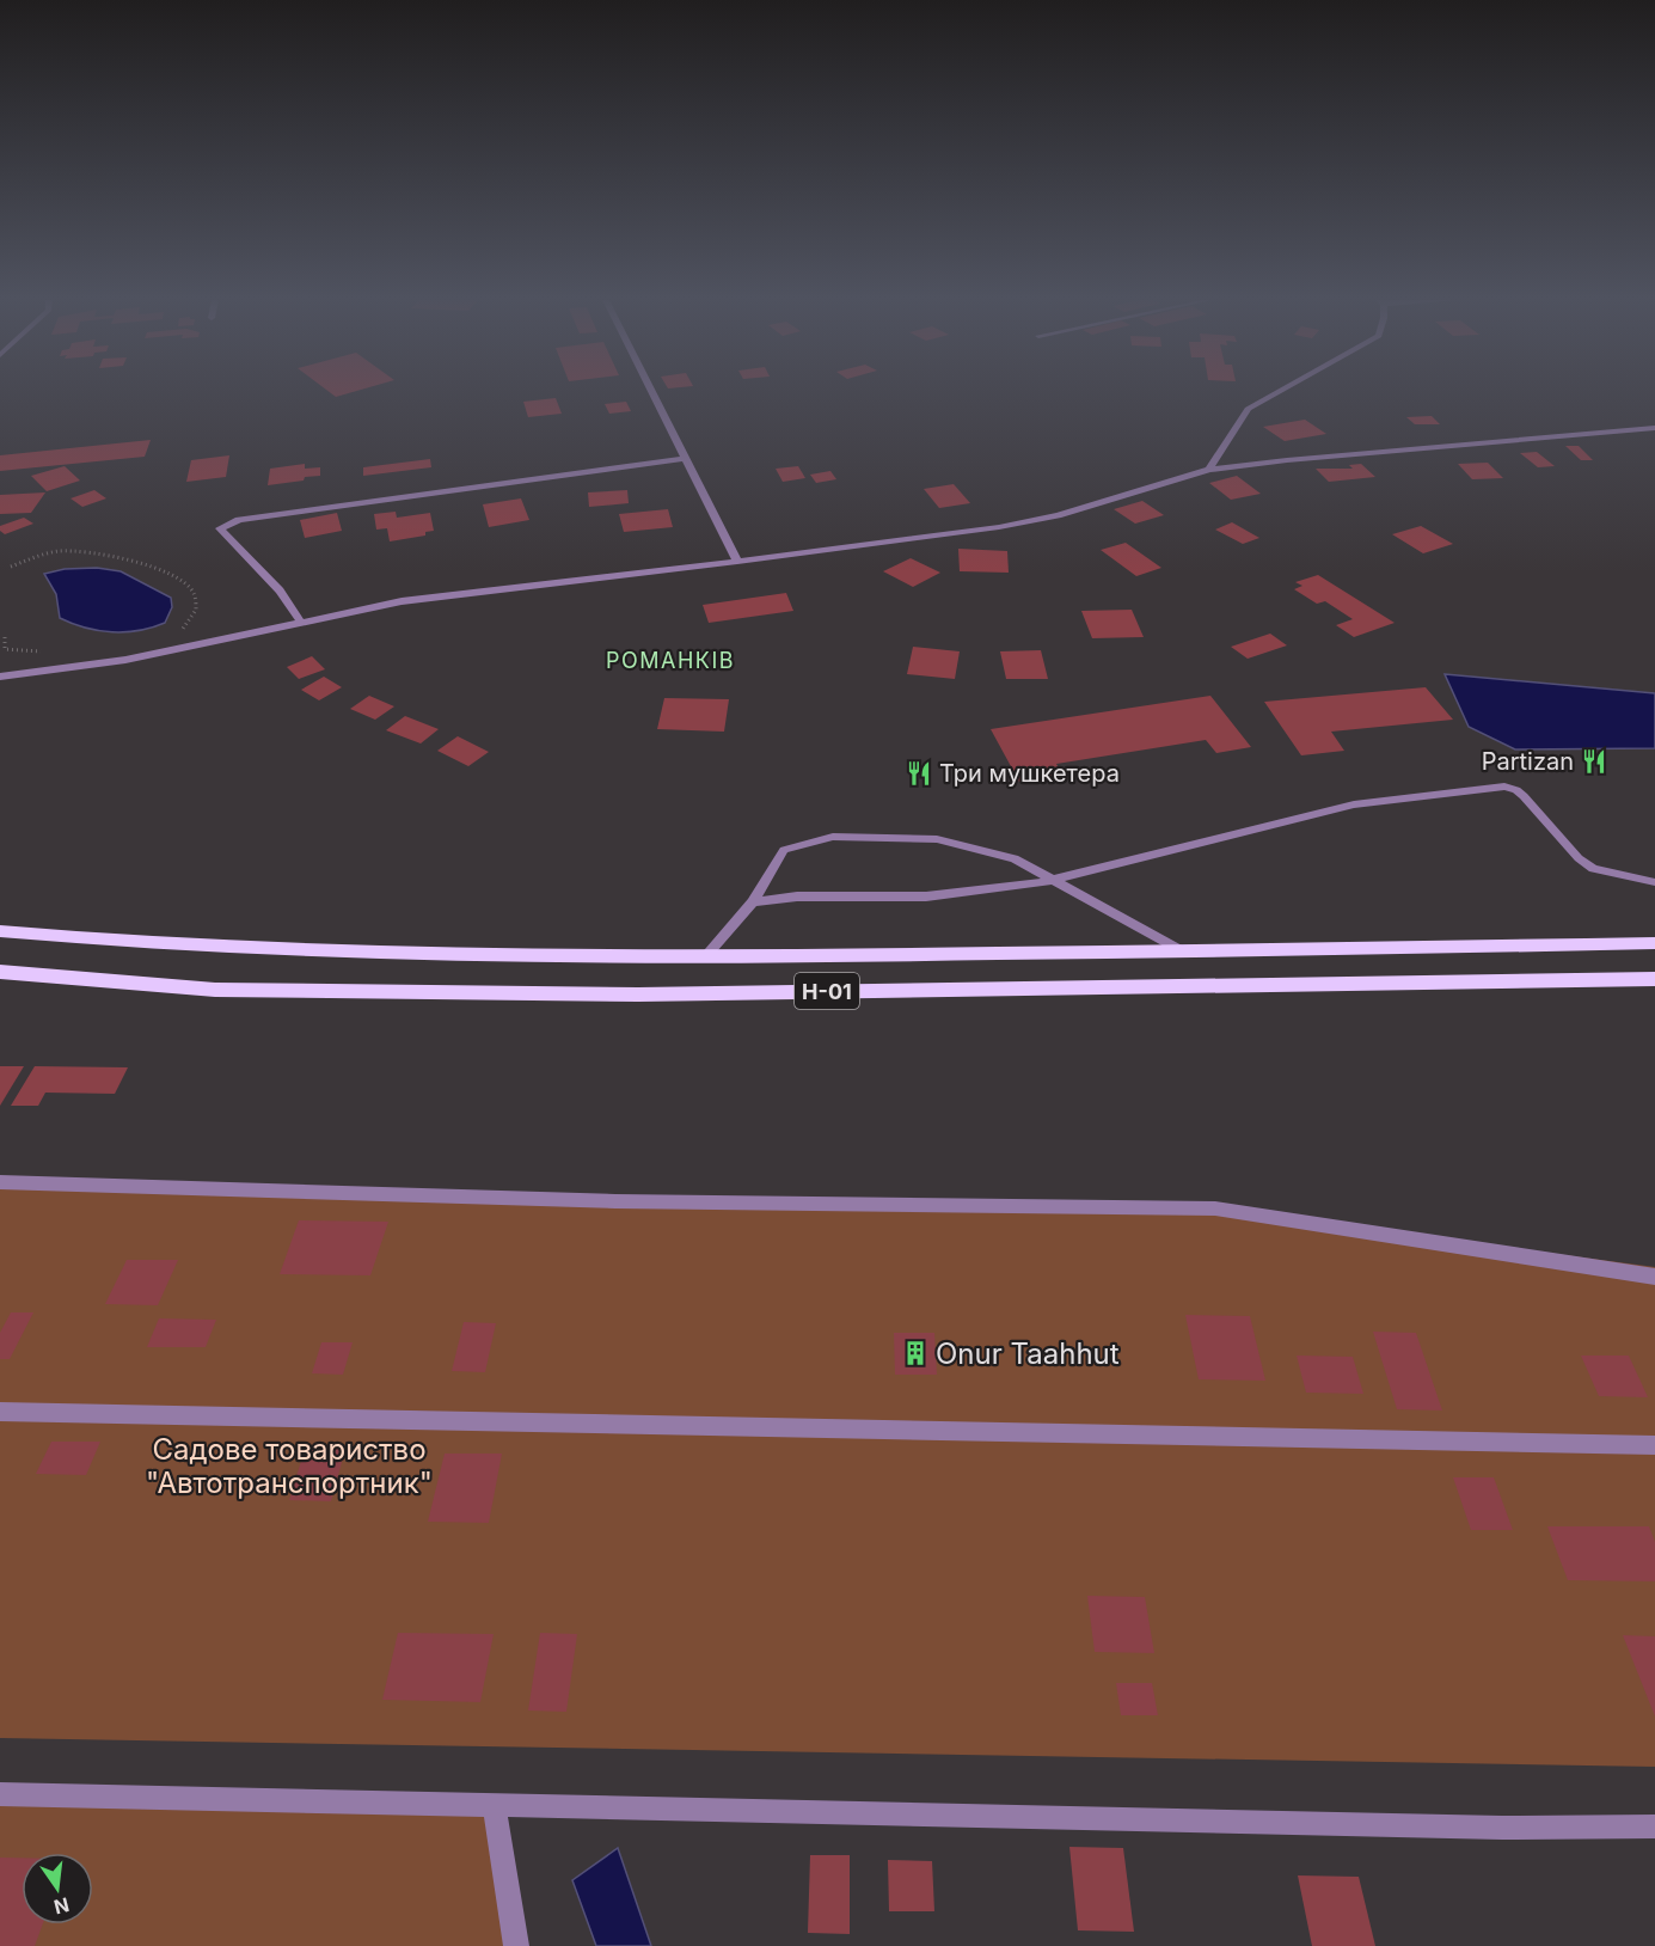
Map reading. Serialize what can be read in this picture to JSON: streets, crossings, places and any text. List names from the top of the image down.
{
  "streets": {
    "main road": ["Н-01"]
  },
  "districts": ["РОМАНКІВ"],
  "parks": ["Садове товариство \"Автотранспортник\""],
  "places": {
    "restaurant": ["Partizan", "Три мушкетера"],
    "building": ["Onur Taahhut"]
  },
  "north": "bottom"
}
